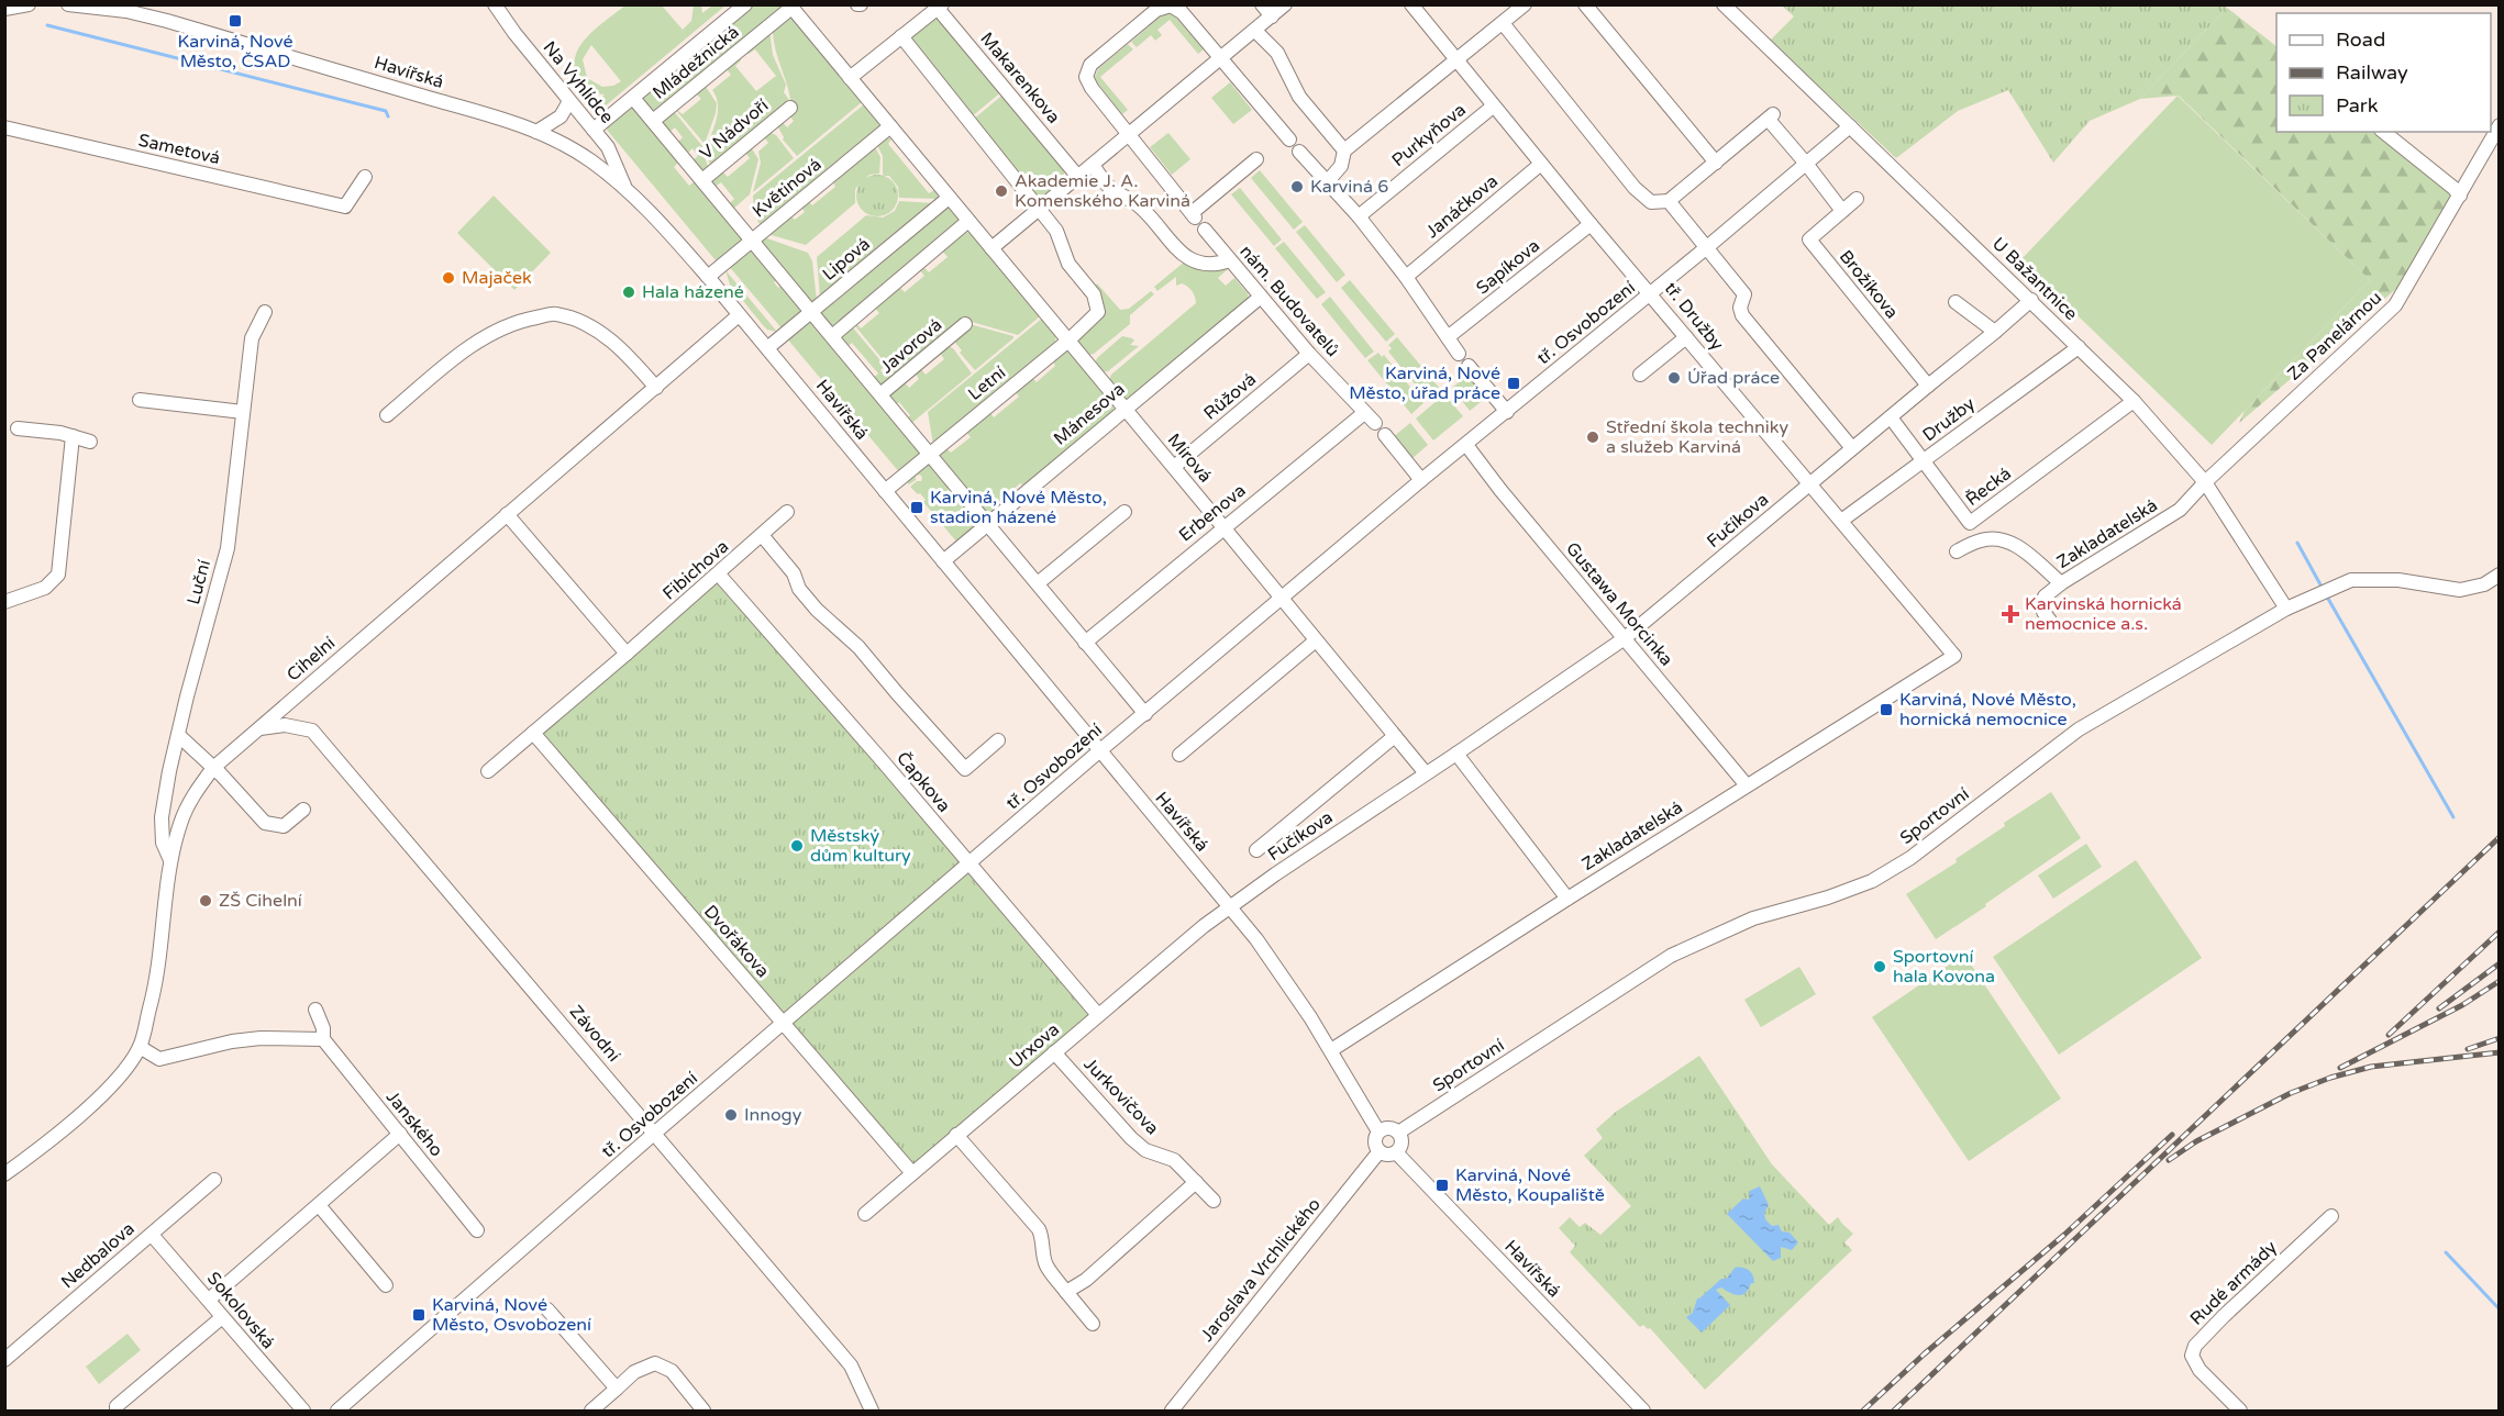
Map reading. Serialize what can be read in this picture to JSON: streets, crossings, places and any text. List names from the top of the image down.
{
  "streets": {
    "street": [
      "Mládežnická",
      "Havířská",
      "Makarenkova",
      "Na Vyhlídce",
      "V Nádvoří",
      "Purkyňova",
      "Sametová",
      "Květinová",
      "Janáčkova",
      "Lipová",
      "Sapíkova",
      "U Bažantnice",
      "Brožíkova",
      "nám. Budovatelů",
      "tř. Družby",
      "tř. Osvobození",
      "Za Panelárnou",
      "Javorová",
      "Letní",
      "Růžová",
      "Mánesova",
      "Družby",
      "Mírová",
      "Řecká",
      "Erbenova",
      "Fučíkova",
      "Zakladatelská",
      "Fibichova",
      "Luční",
      "Gustawa Morcinka",
      "Cihelní",
      "Čapkova",
      "Sportovní",
      "Dvořákova",
      "Závodní",
      "Urxova",
      "Jurkovičova",
      "Janského",
      "Nedbalova",
      "Jaroslava Vrchlického",
      "Rudé armády",
      "Sokolovská"
    ]
  },
  "crossings": [
    ["Mládežnická", "Na Vyhlídce"],
    ["Mládežnická", "Mírová"],
    ["Havířská", "Na Vyhlídce"],
    ["Havířská", "Květinová"],
    ["Havířská", "Lipová"],
    ["Havířská", "tř. Osvobození"],
    ["Havířská", "Letní"],
    ["Havířská", "Mánesova"],
    ["Havířská", "Fučíkova"],
    ["Havířská", "Zakladatelská"],
    ["Havířská", "Cihelní"],
    ["Havířská", "Sportovní"],
    ["Havířská", "Urxova"],
    ["Havířská", "Jaroslava Vrchlického"],
    ["Purkyňova", "tř. Družby"],
    ["Květinová", "Mírová"],
    ["Janáčkova", "tř. Družby"],
    ["Lipová", "Mírová"],
    ["Sapíkova", "tř. Družby"],
    ["U Bažantnice", "tř. Osvobození"],
    ["U Bažantnice", "Za Panelárnou"],
    ["U Bažantnice", "Družby"],
    ["U Bažantnice", "Řecká"],
    ["U Bažantnice", "Fučíkova"],
    ["U Bažantnice", "Zakladatelská"],
    ["U Bažantnice", "Sportovní"],
    ["Brožíkova", "Fučíkova"],
    ["nám. Budovatelů", "Růžová"],
    ["nám. Budovatelů", "Mánesova"],
    ["nám. Budovatelů", "Erbenova"],
    ["tř. Družby", "tř. Osvobození"],
    ["tř. Družby", "Družby"],
    ["tř. Družby", "Fučíkova"],
    ["tř. Družby", "Zakladatelská"],
    ["tř. Osvobození", "Mírová"],
    ["tř. Osvobození", "Gustawa Morcinka"],
    ["tř. Osvobození", "Čapkova"],
    ["tř. Osvobození", "Dvořákova"],
    ["tř. Osvobození", "Závodní"],
    ["Za Panelárnou", "Zakladatelská"],
    ["Letní", "Mírová"],
    ["Růžová", "Mírová"],
    ["Mánesova", "Mírová"],
    ["Družby", "Řecká"],
    ["Mírová", "Erbenova"],
    ["Řecká", "Fučíkova"],
    ["Fučíkova", "Gustawa Morcinka"],
    ["Fučíkova", "Urxova"],
    ["Zakladatelská", "Gustawa Morcinka"],
    ["Fibichova", "Čapkova"],
    ["Fibichova", "Dvořákova"],
    ["Luční", "Cihelní"],
    ["Cihelní", "Závodní"],
    ["Čapkova", "Urxova"],
    ["Sportovní", "Jaroslava Vrchlického"],
    ["Dvořákova", "Urxova"],
    ["Urxova", "Jurkovičova"],
    ["Nedbalova", "Sokolovská"]
  ],
  "places": {
    "transit": [
      "Karviná, Nové Město, ČSAD",
      "Karviná, Nové Město, úřad práce",
      "Karviná, Nové Město, stadion házené",
      "Karviná, Nové Město, hornická nemocnice",
      "Karviná, Nové Město, Koupaliště",
      "Karviná, Nové Město, Osvobození"
    ],
    "other": [
      "Karviná 6",
      "Akademie J. A. Komenského Karviná",
      "Majaček",
      "Hala házené",
      "Úřad práce",
      "Střední škola techniky a služeb Karviná",
      "Městský dům kultury",
      "ZŠ Cihelní",
      "Sportovní hala Kovona",
      "Innogy"
    ],
    "health": ["Karvinská hornická nemocnice a.s."]
  },
  "legend": ["Road", "Railway", "Park"]
}
